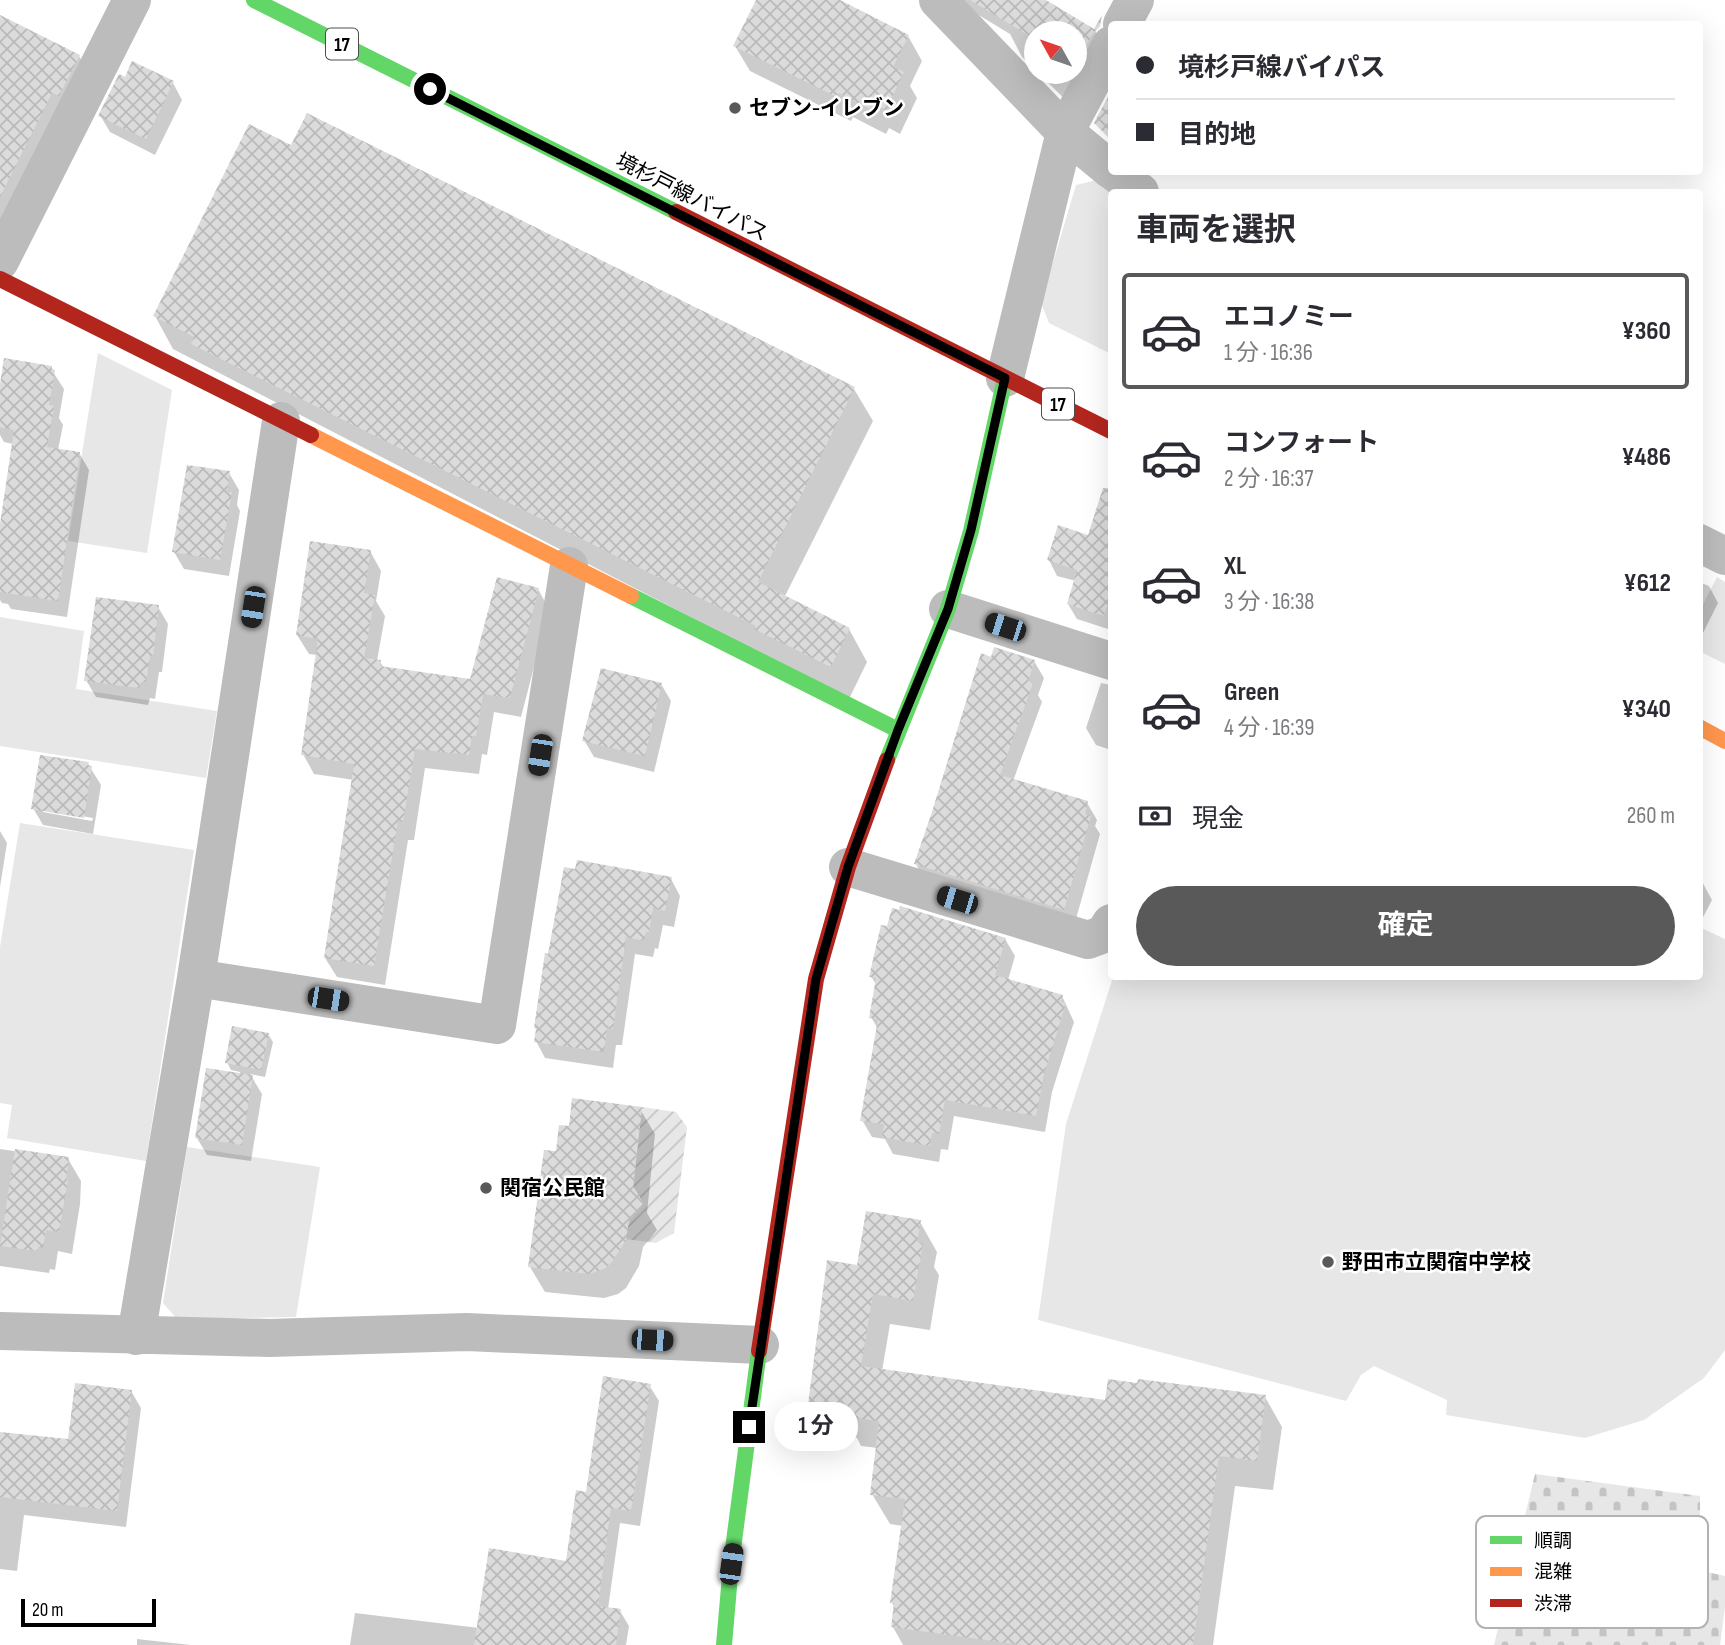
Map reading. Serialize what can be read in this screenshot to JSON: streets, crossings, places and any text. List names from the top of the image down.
{
  "streets": {
    "street": ["17", "境杉戸線バイパス"]
  },
  "places": ["セブン-イレブン", "関宿公民館", "野田市立関宿中学校"],
  "legend": ["順調", "混雑", "渋滞"],
  "scale_bar": "20 m",
  "north": "top left",
  "page": {
    "banner": ["境杉戸線バイパス", "目的地"],
    "heading": "車両を選択",
    "list": [
      {
        "name": "エコノミー",
        "note": "1 分 · 16:36",
        "value": "¥360"
      },
      {
        "name": "コンフォート",
        "note": "2 分 · 16:37",
        "value": "¥486"
      },
      {
        "name": "XL",
        "note": "3 分 · 16:38",
        "value": "¥612"
      },
      {
        "name": "Green",
        "note": "4 分 · 16:39",
        "value": "¥340"
      }
    ],
    "pay": ["現金", "260 m"],
    "buttons": "確定",
    "bubble": "1 分",
    "scale": "20 m"
  }
}
